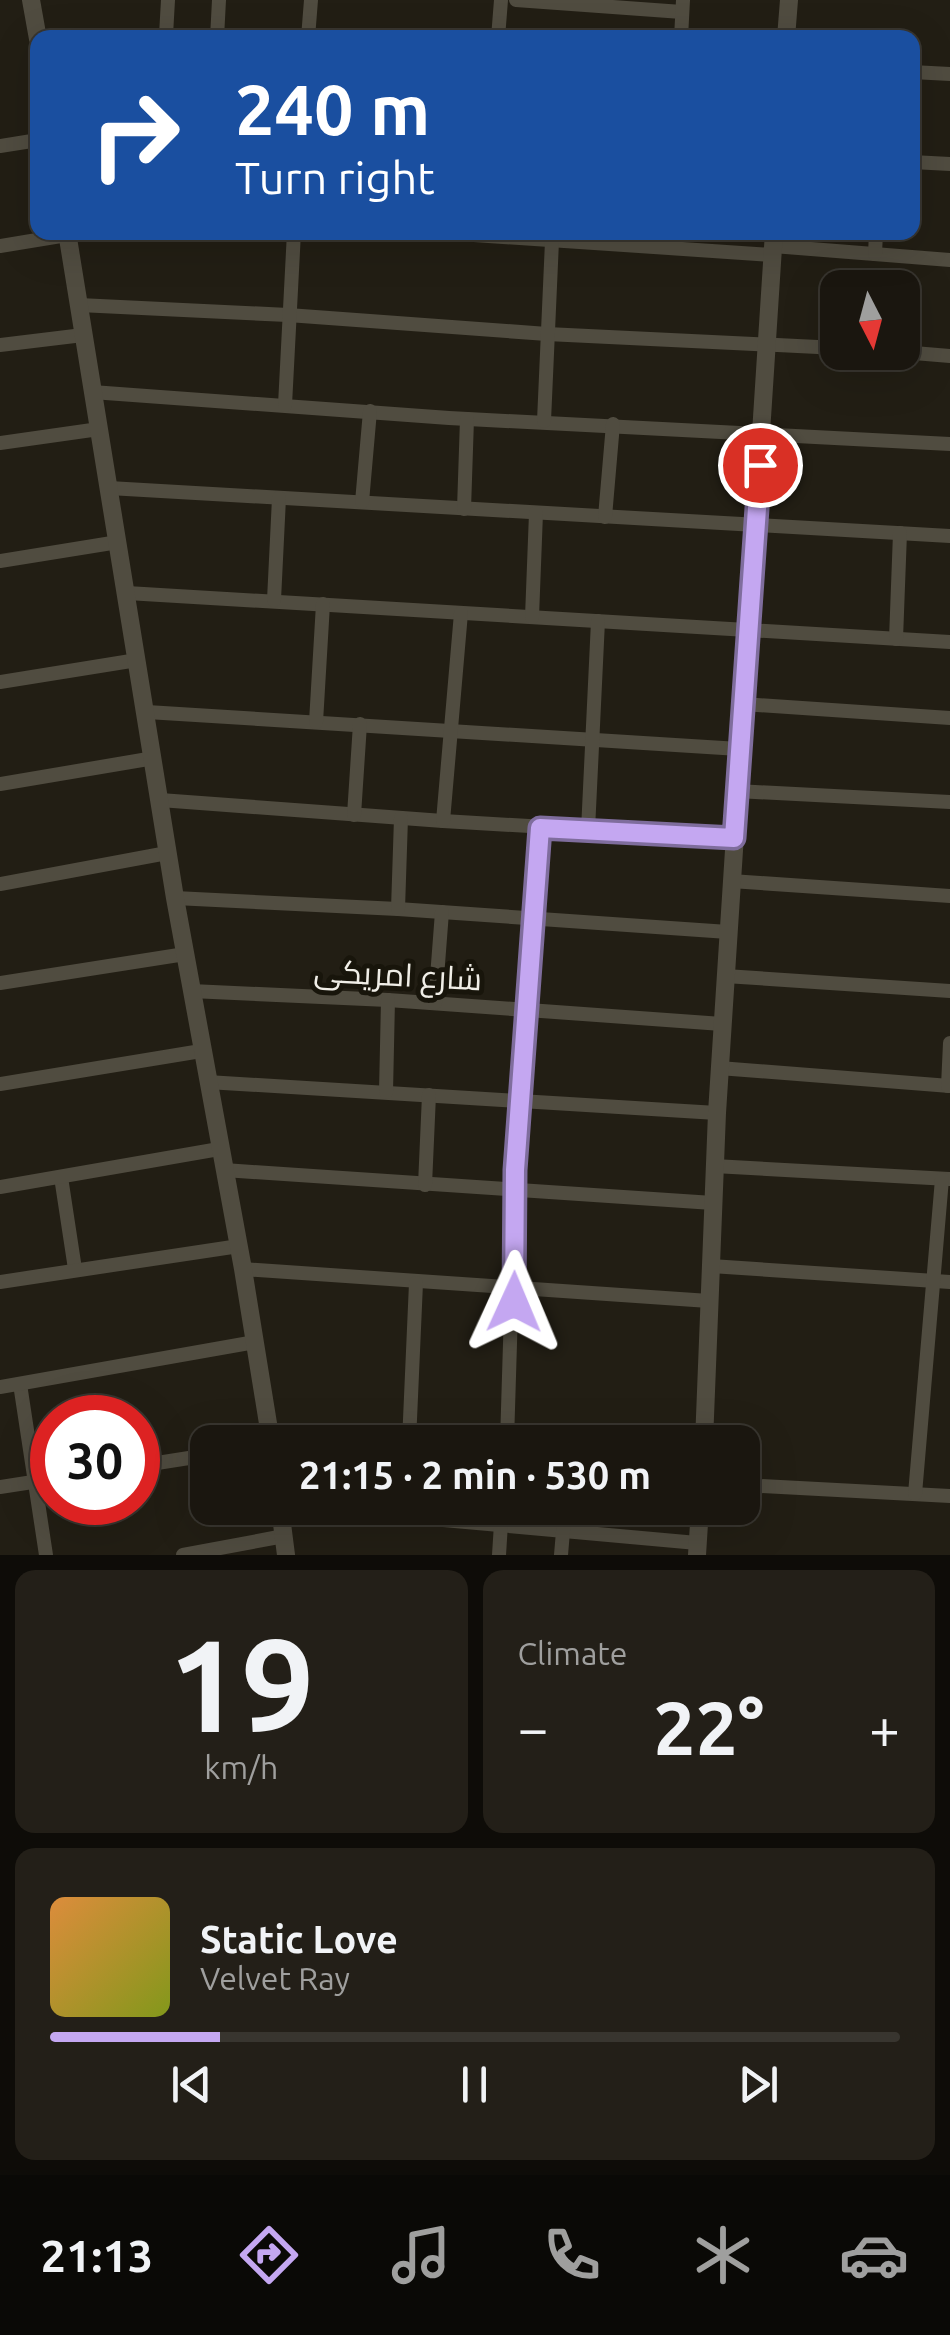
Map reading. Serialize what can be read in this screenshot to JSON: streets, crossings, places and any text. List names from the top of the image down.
{
  "streets": {
    "street": ["شارع امريكى"]
  },
  "north": "bottom",
  "page": {
    "turn": ["240 m", "Turn right"],
    "limit": "30",
    "trip": "21:15 · 2 min · 530 m",
    "tile": [
      ["19", "km/h"],
      "Climate"
    ],
    "heat": ["−", "22°", "+"],
    "song": ["Static Love", "Velvet Ray"],
    "tabs": "21:13"
  }
}
